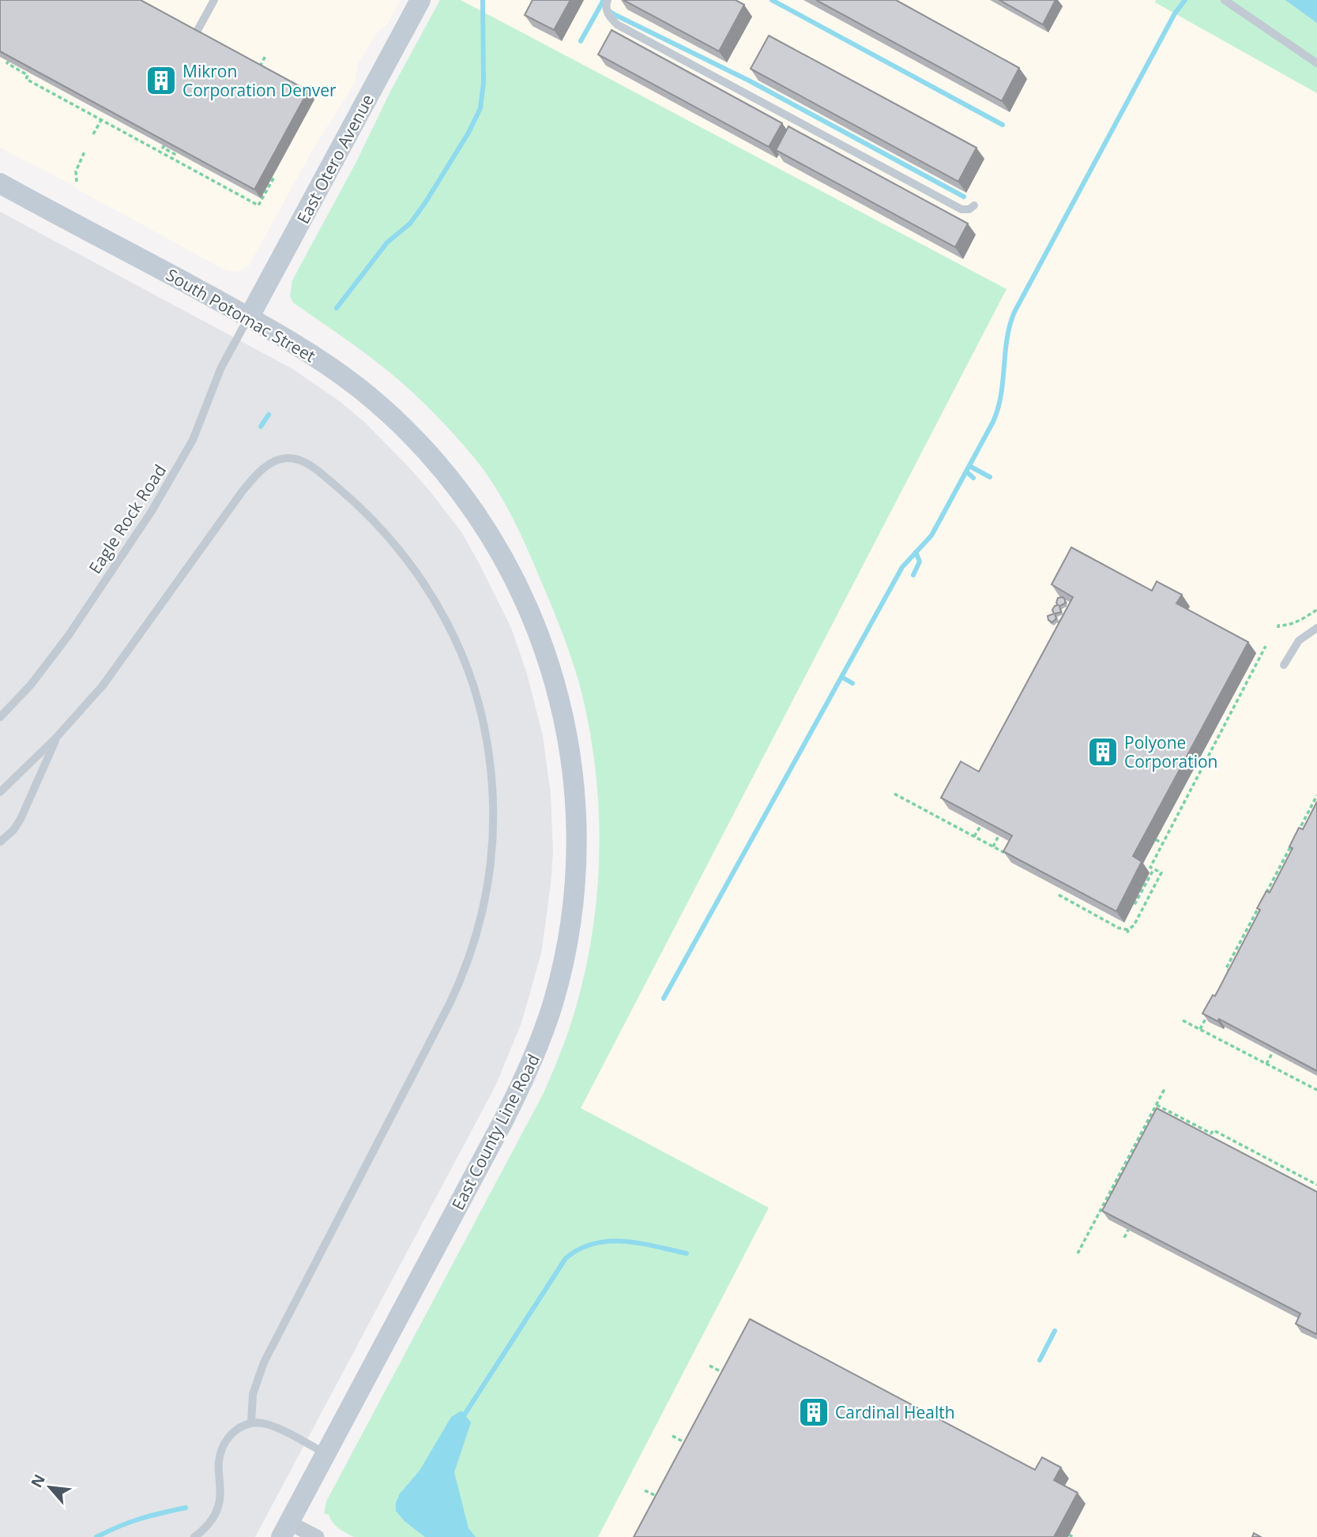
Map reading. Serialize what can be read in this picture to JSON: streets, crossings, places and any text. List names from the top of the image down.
{
  "streets": {
    "main road": ["East Otero Avenue", "South Potomac Street", "East County Line Road"],
    "lane": ["Eagle Rock Road"]
  },
  "crossings": [
    ["East Otero Avenue", "South Potomac Street"],
    ["East Otero Avenue", "Eagle Rock Road"],
    ["South Potomac Street", "Eagle Rock Road"],
    ["South Potomac Street", "East County Line Road"]
  ],
  "places": {
    "building": ["Mikron Corporation Denver", "Polyone Corporation", "Cardinal Health"]
  },
  "north": "top left"
}
